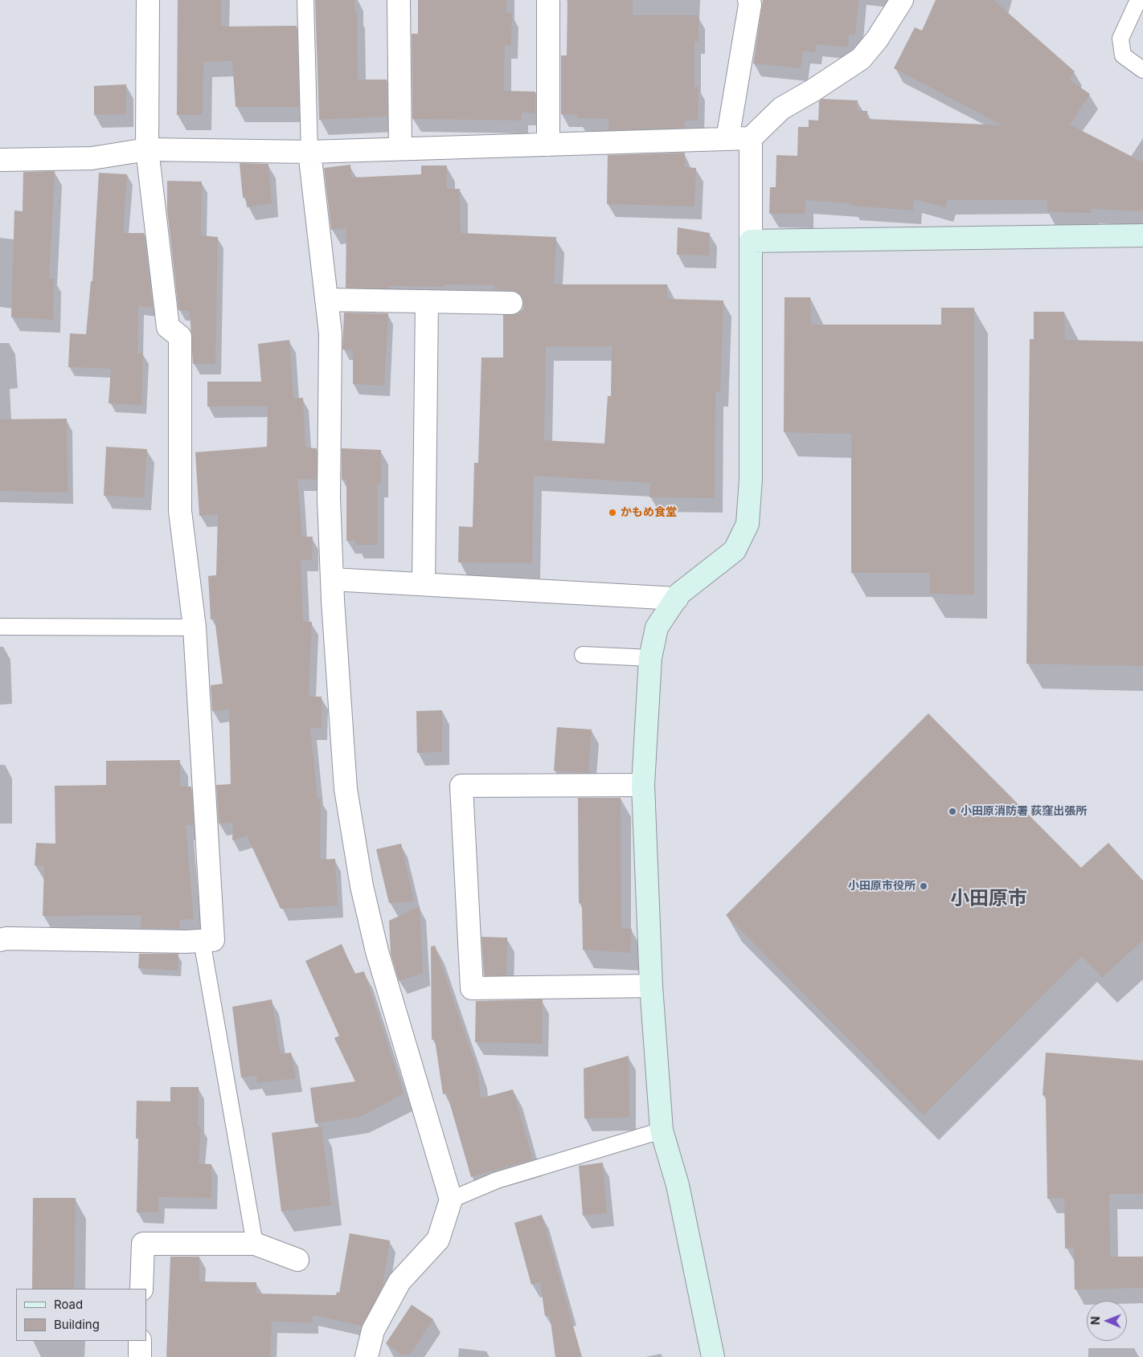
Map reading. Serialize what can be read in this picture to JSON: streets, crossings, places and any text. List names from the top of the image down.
{
  "districts": ["小田原市"],
  "places": ["かもめ食堂", "小田原消防署 荻窪出張所", "小田原市役所"],
  "legend": ["Road", "Building"],
  "north": "left"
}
